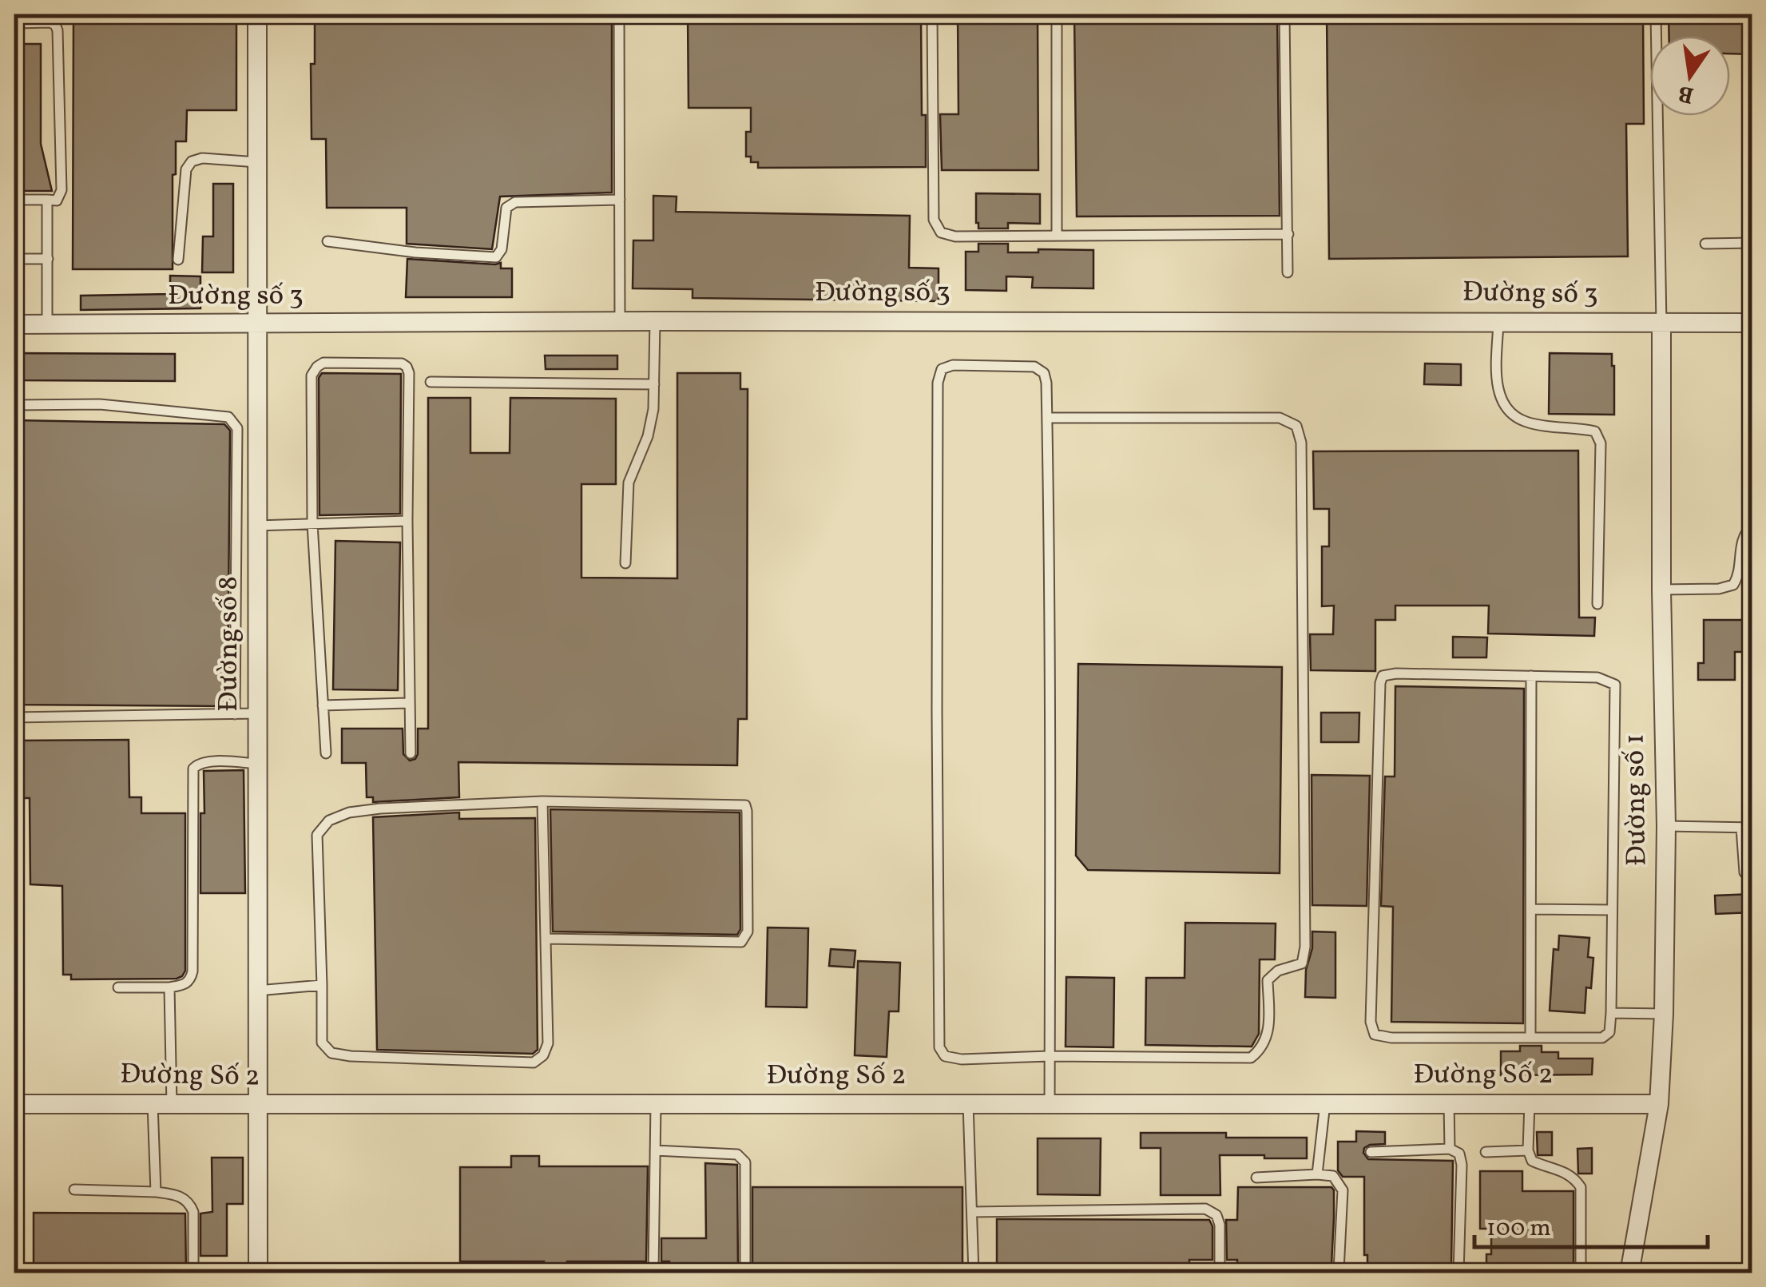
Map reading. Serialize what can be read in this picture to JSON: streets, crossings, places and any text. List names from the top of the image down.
{
  "streets": {
    "street": [
      "Đường số 3",
      "Đường số 8",
      "Đường số 1",
      "Đường Số 2"
    ]
  },
  "crossings": [
    ["Đường số 3", "Đường số 8"],
    ["Đường số 3", "Đường số 1"],
    ["Đường số 8", "Đường Số 2"],
    ["Đường số 1", "Đường Số 2"]
  ],
  "scale_bar": "100 m",
  "north": "bottom"
}
